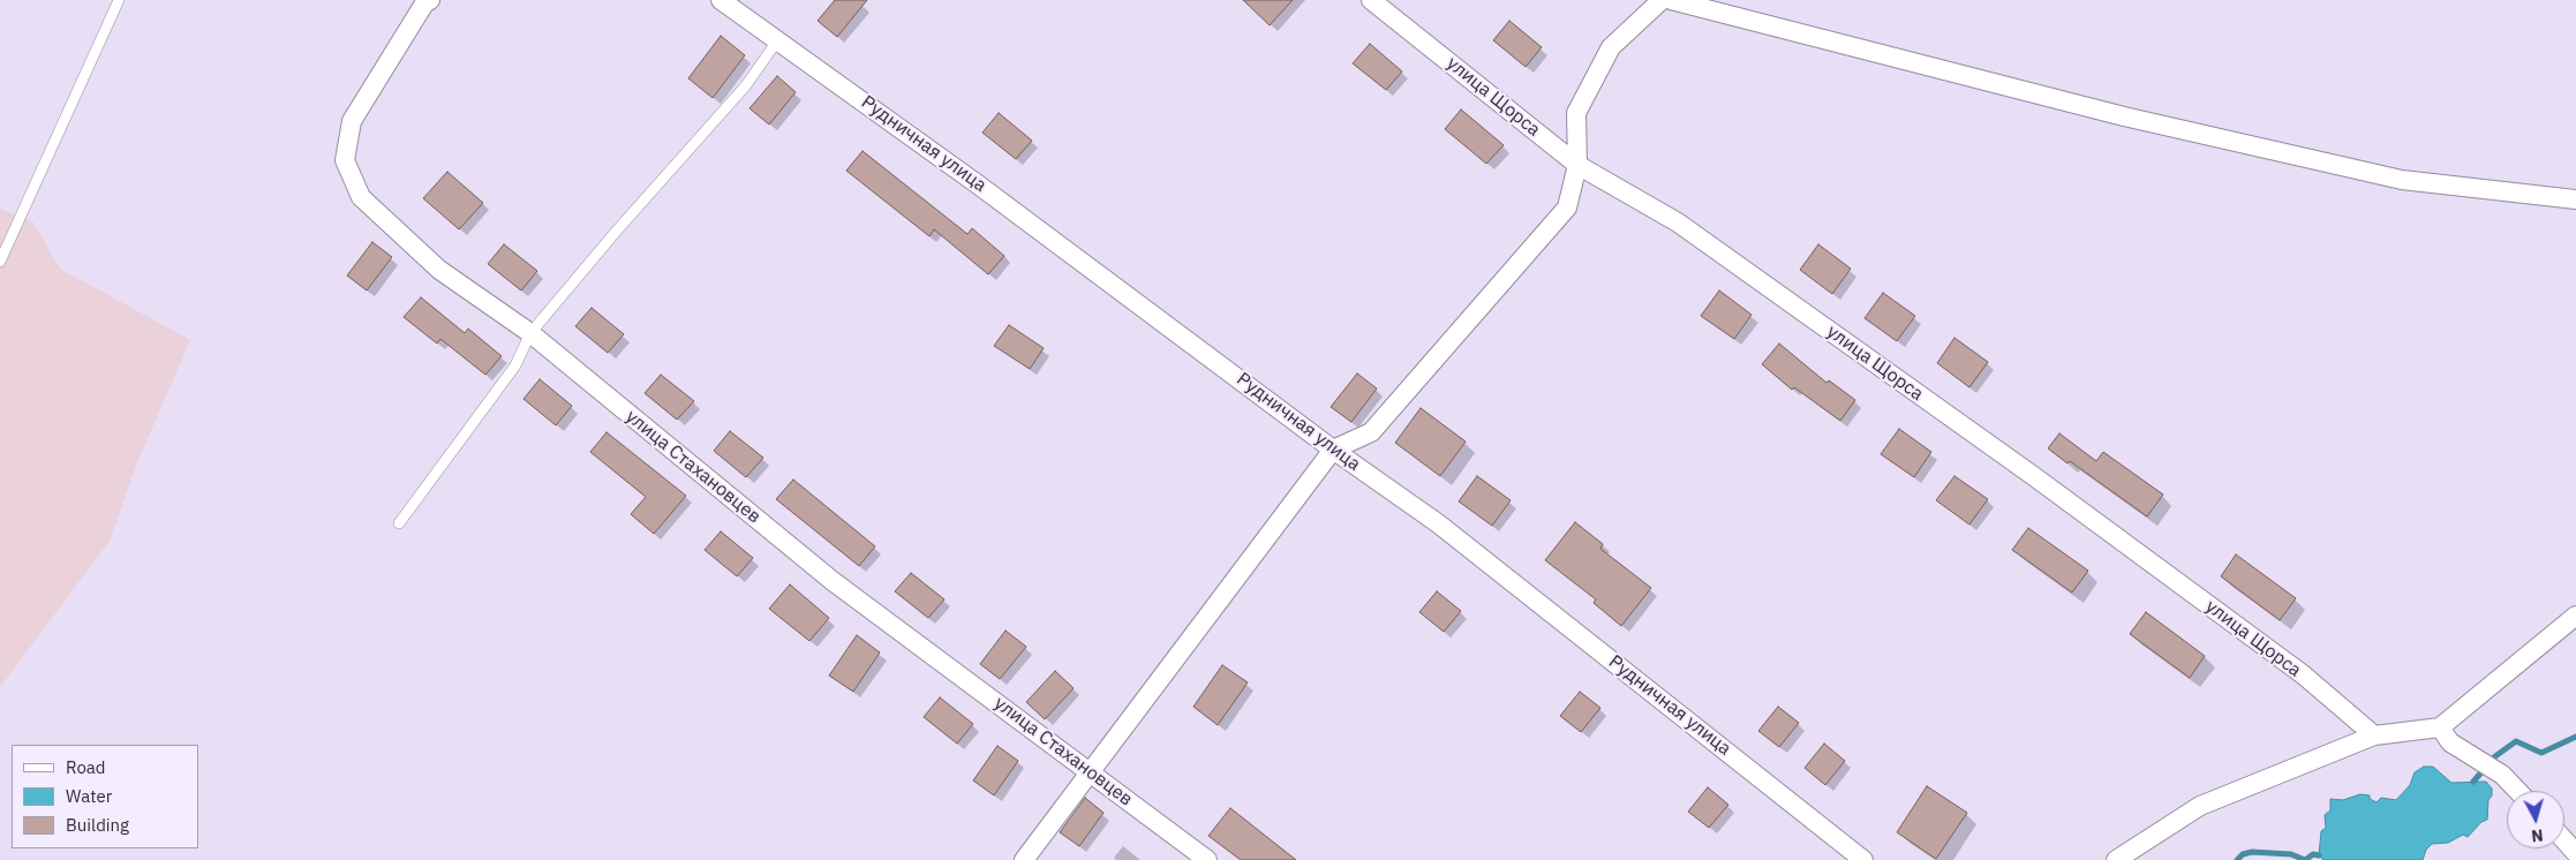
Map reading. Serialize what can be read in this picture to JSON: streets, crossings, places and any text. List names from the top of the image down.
{
  "streets": {
    "street": ["улица Щорса", "Рудничная улица", "улица Стахановцев"]
  },
  "legend": ["Road", "Water", "Building"],
  "north": "bottom"
}
